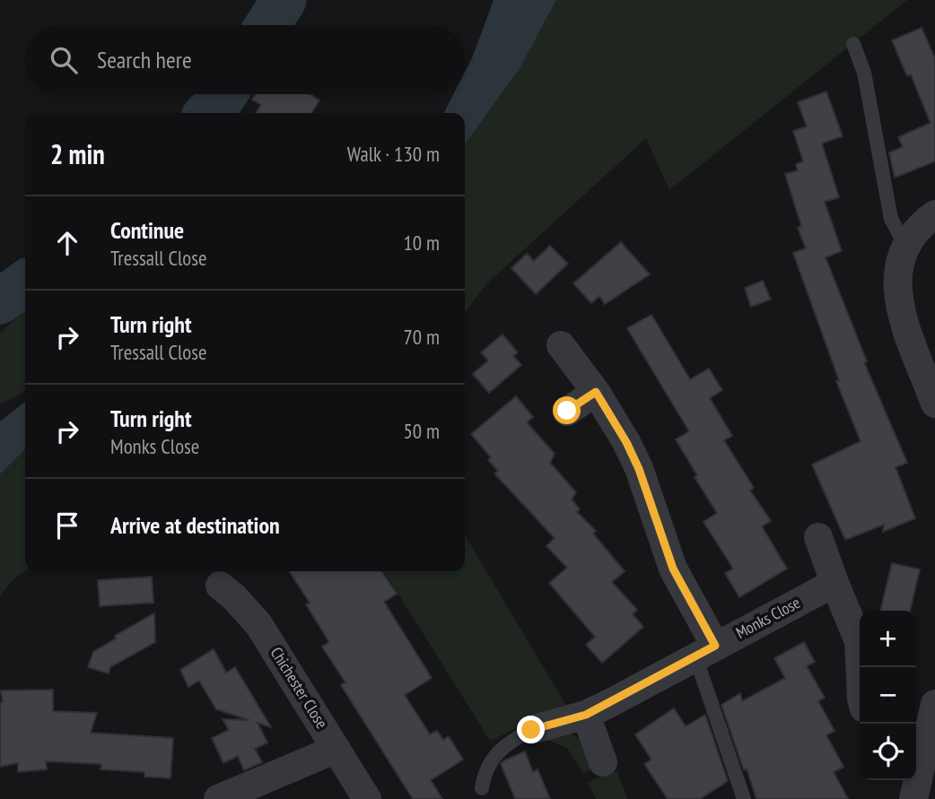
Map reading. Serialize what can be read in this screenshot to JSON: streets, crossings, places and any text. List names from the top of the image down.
{
  "streets": {
    "street": ["Monks Close", "Chichester Close"]
  },
  "page": {
    "search": "Search here",
    "heading": ["2 min", "Walk · 130 m"],
    "list": [
      ["Continue", "Tressall Close", "10 m"],
      ["Turn right", "Tressall Close", "70 m"],
      ["Turn right", "Monks Close", "50 m"],
      "Arrive at destination"
    ],
    "map_buttons": ["+", "−"]
  }
}
